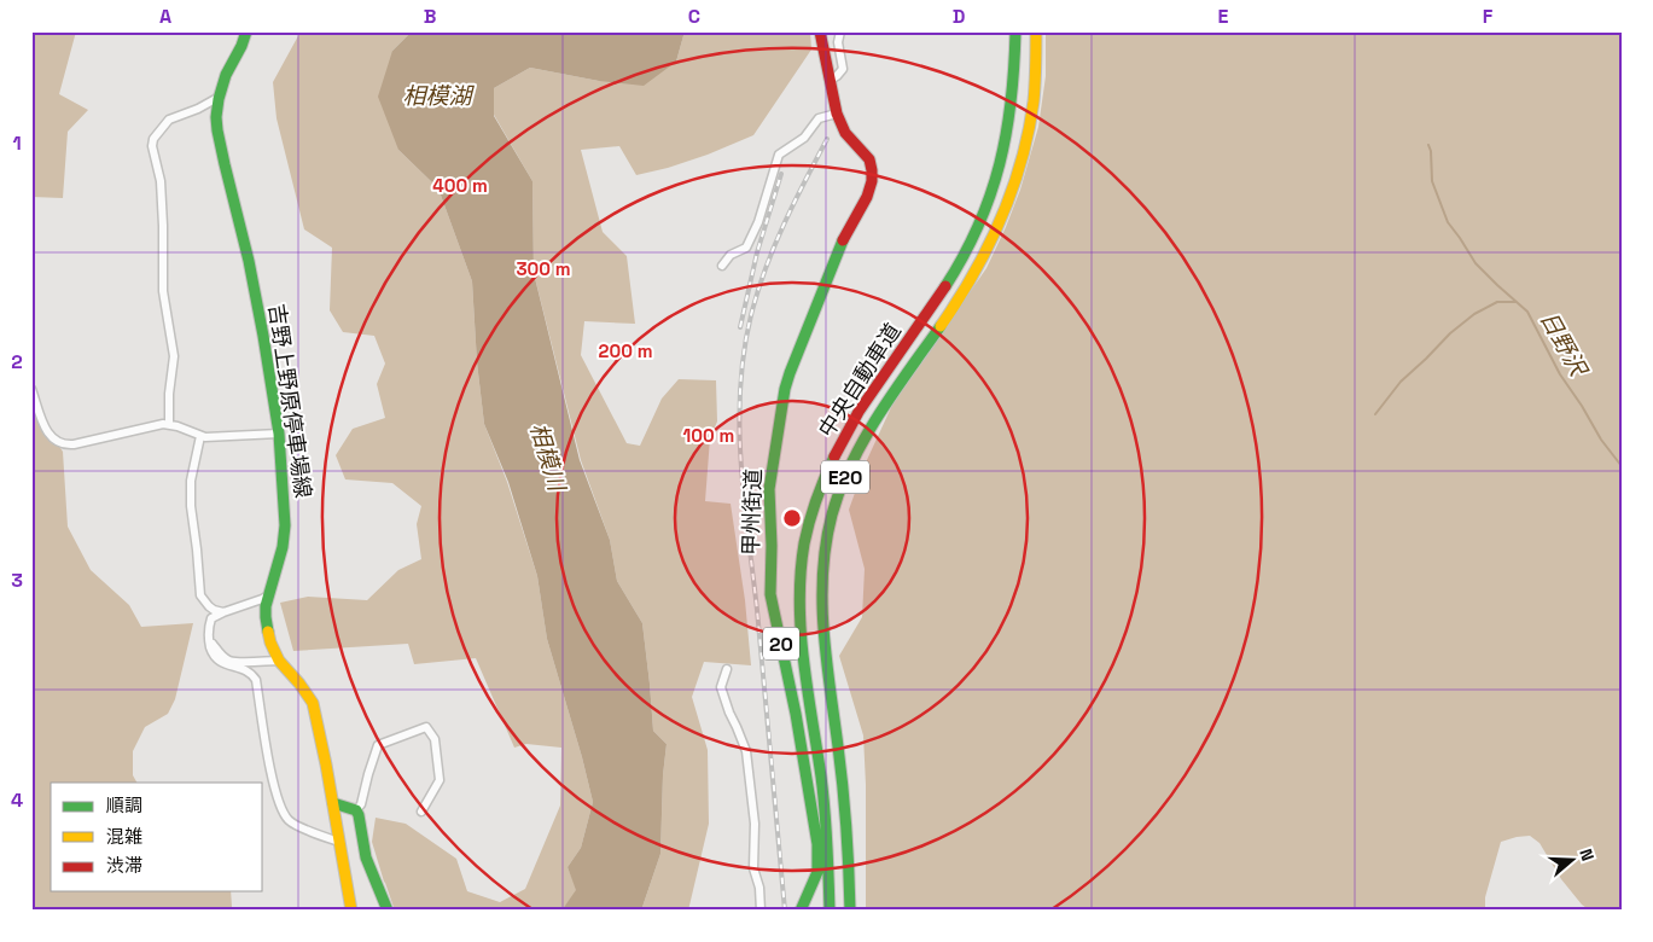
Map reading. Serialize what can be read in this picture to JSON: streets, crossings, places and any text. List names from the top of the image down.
{
  "streets": {
    "main road": [
      "中央自動車道",
      "吉野上野原停車場線",
      "E20",
      "甲州街道",
      "20"
    ]
  },
  "water": ["相模湖", "日野沢", "相模川"],
  "legend": ["順調", "混雑", "渋滞"],
  "north": "right",
  "grid": {
    "columns": [
      "A",
      "B",
      "C",
      "D",
      "E",
      "F"
    ],
    "rows": [
      "1",
      "2",
      "3",
      "4"
    ]
  },
  "rings": [
    "400 m",
    "300 m",
    "200 m",
    "100 m"
  ]
}
